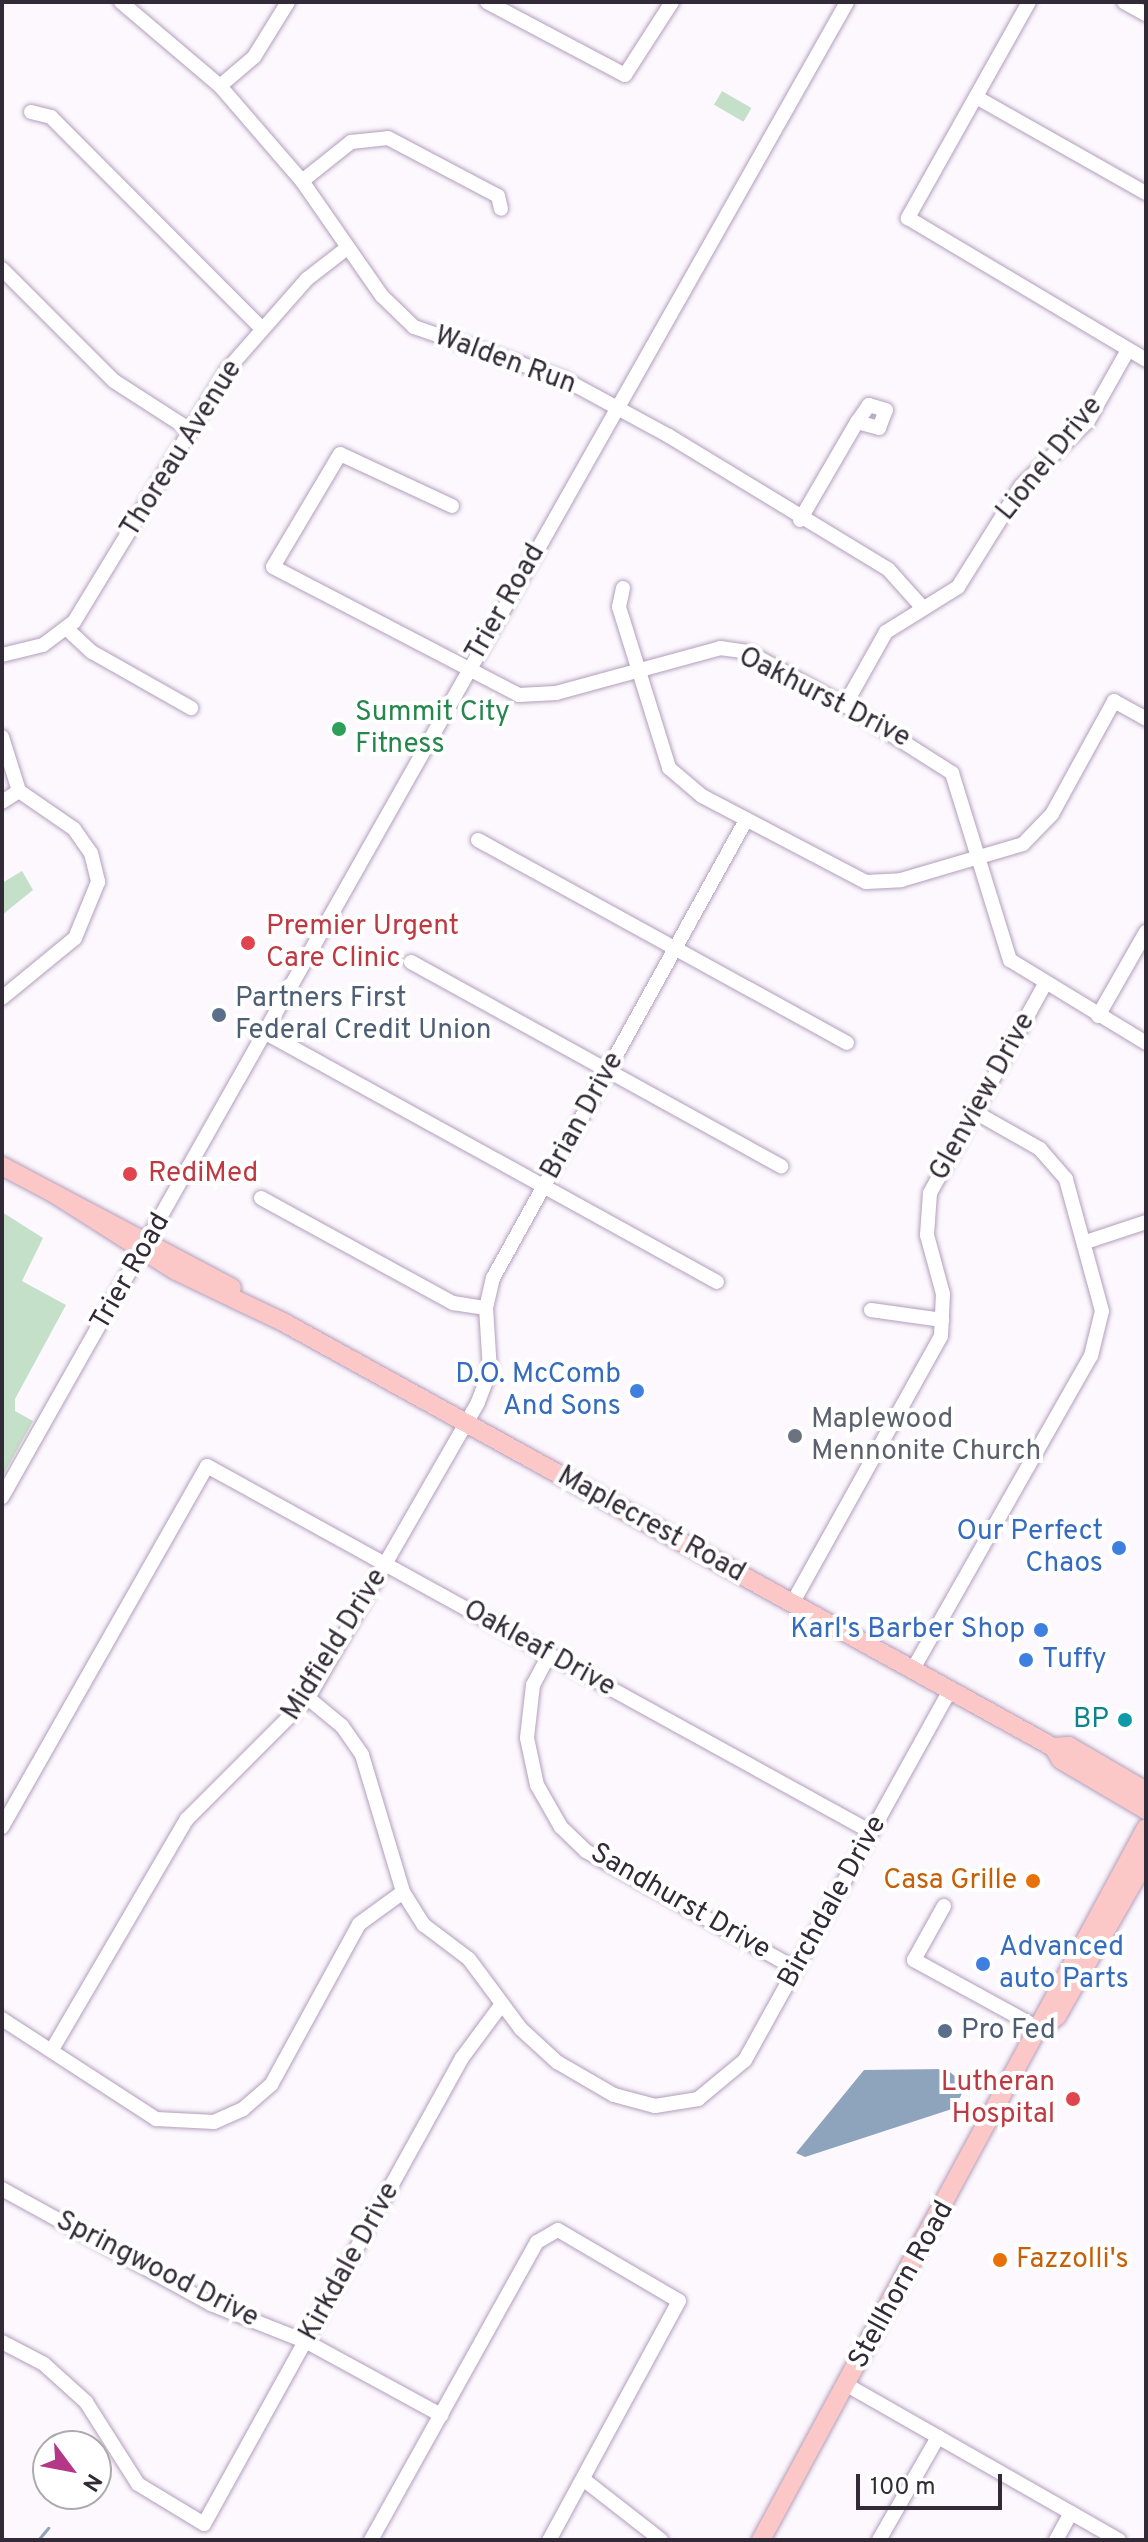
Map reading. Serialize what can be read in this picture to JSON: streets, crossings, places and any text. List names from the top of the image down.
{
  "streets": {
    "main road": ["Maplecrest Road", "Stellhorn Road"],
    "street": [
      "Walden Run",
      "Thoreau Avenue",
      "Lionel Drive",
      "Trier Road",
      "Oakhurst Drive",
      "Glenview Drive",
      "Brian Drive",
      "Midfield Drive",
      "Oakleaf Drive",
      "Sandhurst Drive",
      "Birchdale Drive",
      "Kirkdale Drive",
      "Springwood Drive"
    ]
  },
  "crossings": [
    ["Walden Run", "Thoreau Avenue"],
    ["Walden Run", "Lionel Drive"],
    ["Walden Run", "Trier Road"],
    ["Lionel Drive", "Oakhurst Drive"],
    ["Trier Road", "Oakhurst Drive"],
    ["Trier Road", "Maplecrest Road"],
    ["Oakhurst Drive", "Glenview Drive"],
    ["Glenview Drive", "Maplecrest Road"],
    ["Brian Drive", "Maplecrest Road"],
    ["Brian Drive", "Midfield Drive"],
    ["Maplecrest Road", "Midfield Drive"],
    ["Maplecrest Road", "Birchdale Drive"],
    ["Midfield Drive", "Oakleaf Drive"],
    ["Oakleaf Drive", "Sandhurst Drive"],
    ["Oakleaf Drive", "Birchdale Drive"],
    ["Sandhurst Drive", "Birchdale Drive"],
    ["Birchdale Drive", "Kirkdale Drive"],
    ["Kirkdale Drive", "Springwood Drive"]
  ],
  "places": [
    "Summit City Fitness",
    "Premier Urgent Care Clinic",
    "Partners First Federal Credit Union",
    "RediMed",
    "D.O. McComb And Sons",
    "Maplewood Mennonite Church",
    "Our Perfect Chaos",
    "Karl's Barber Shop",
    "Tuffy",
    "BP",
    "Casa Grille",
    "Advanced auto Parts",
    "Pro Fed",
    "Lutheran Hospital",
    "Fazzolli's"
  ],
  "scale_bar": "100 m",
  "north": "bottom right"
}
